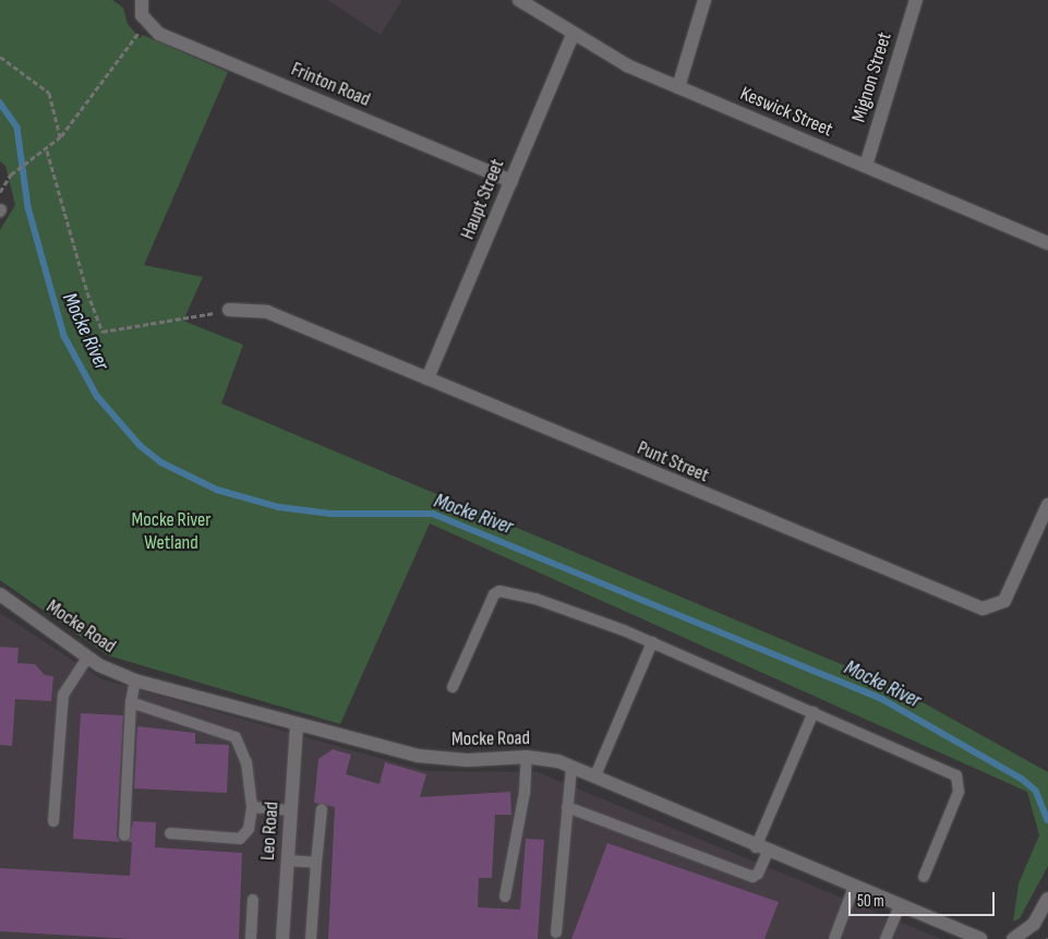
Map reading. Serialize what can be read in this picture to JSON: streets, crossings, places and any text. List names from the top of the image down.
{
  "streets": {
    "street": [
      "Mignon Street",
      "Frinton Road",
      "Keswick Street",
      "Haupt Street",
      "Punt Street",
      "Mocke Road",
      "Leo Road"
    ]
  },
  "crossings": [
    ["Mignon Street", "Keswick Street"],
    ["Frinton Road", "Haupt Street"],
    ["Keswick Street", "Haupt Street"],
    ["Haupt Street", "Punt Street"],
    ["Mocke Road", "Leo Road"]
  ],
  "water": ["Mocke River"],
  "parks": ["Mocke River Wetland"],
  "scale_bar": "50 m"
}
